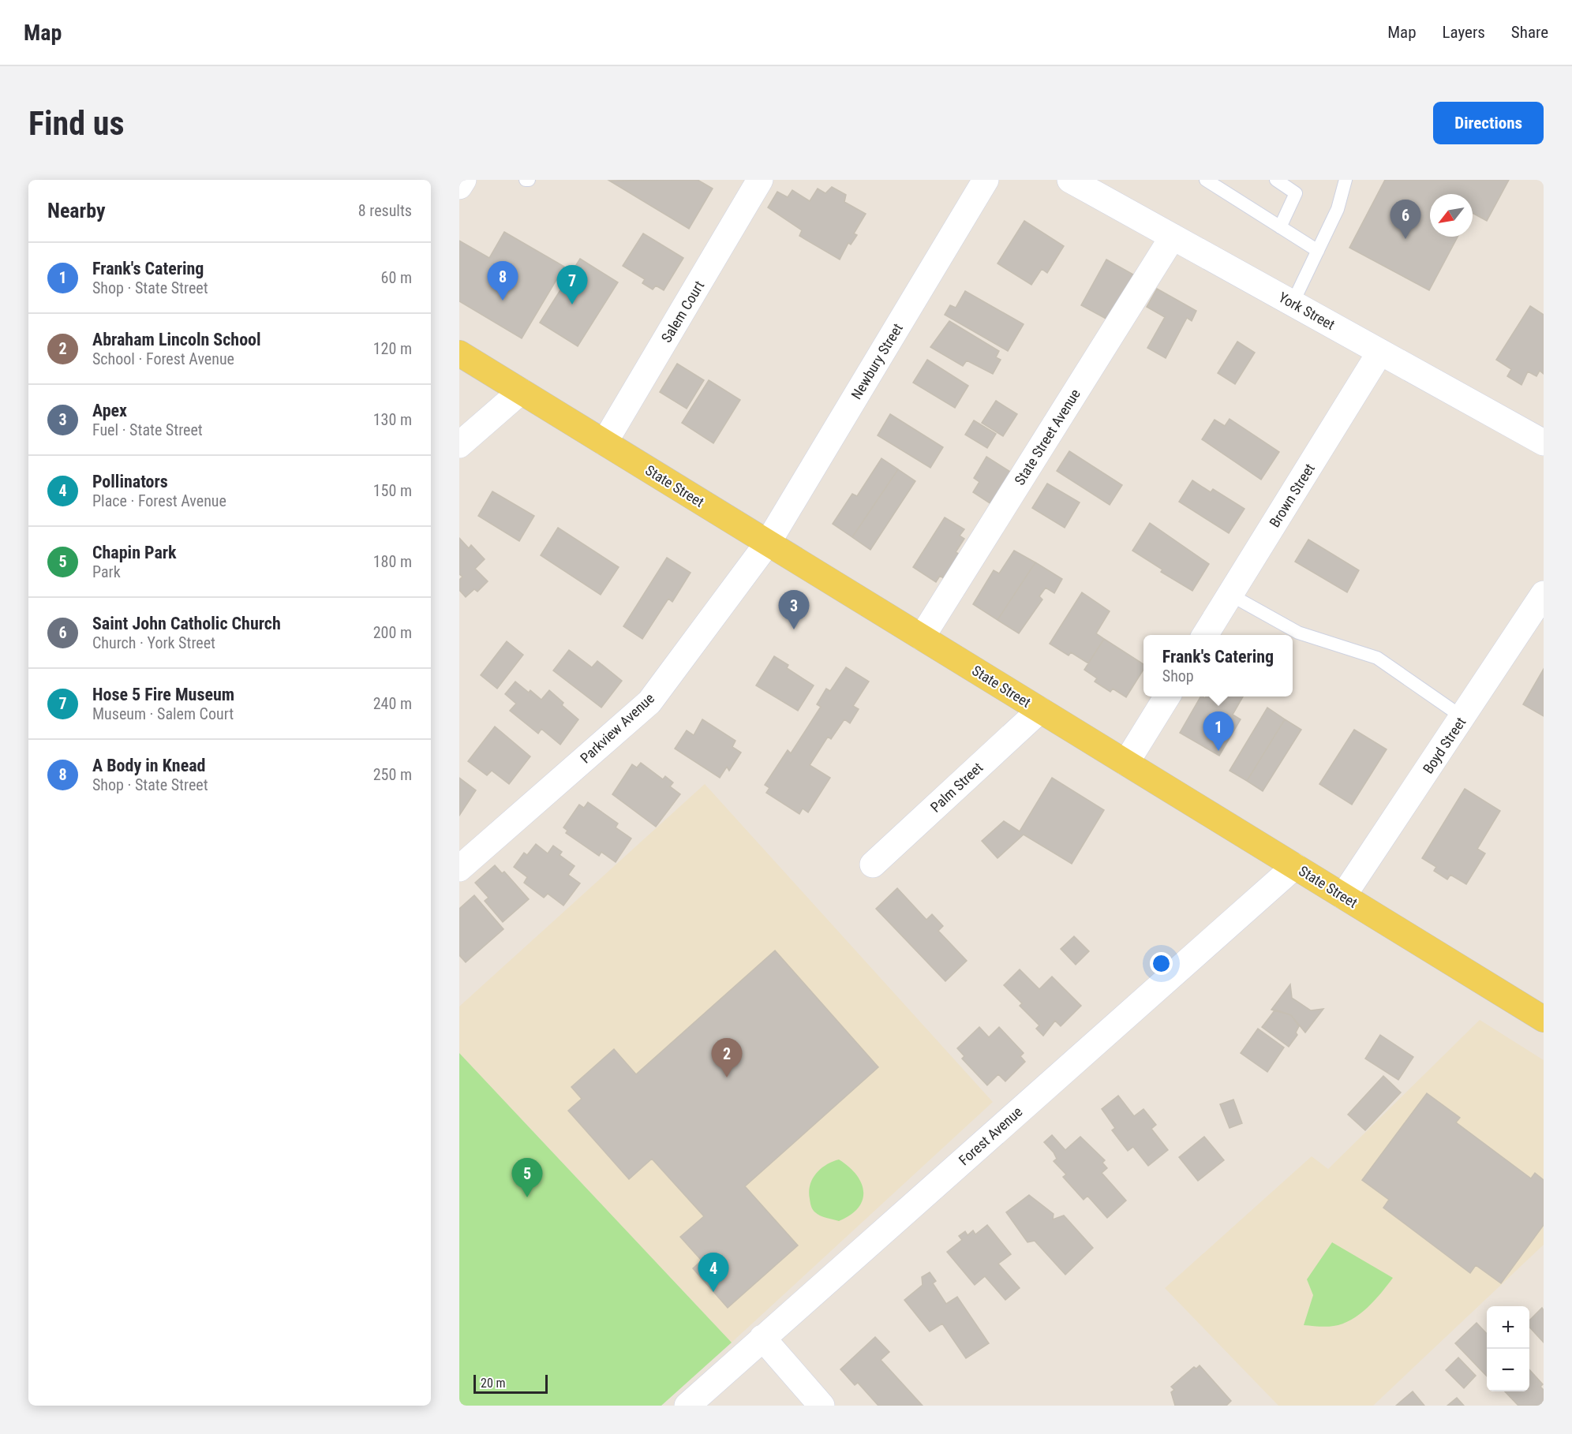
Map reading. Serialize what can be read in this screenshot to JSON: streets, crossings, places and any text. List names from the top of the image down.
{
  "streets": {
    "main road": ["State Street"],
    "street": [
      "York Street",
      "Salem Court",
      "Newbury Street",
      "State Street Avenue",
      "Brown Street",
      "Parkview Avenue",
      "Boyd Street",
      "Palm Street",
      "Forest Avenue"
    ]
  },
  "crossings": [
    ["York Street", "State Street Avenue"],
    ["York Street", "Brown Street"],
    ["Salem Court", "State Street"],
    ["Newbury Street", "State Street"],
    ["Newbury Street", "Parkview Avenue"],
    ["State Street Avenue", "State Street"],
    ["State Street", "Parkview Avenue"],
    ["State Street", "Boyd Street"],
    ["State Street", "Palm Street"],
    ["State Street", "Forest Avenue"]
  ],
  "scale_bar": "20 m",
  "north": "bottom left",
  "page": {
    "header": "Map",
    "nav": ["Map", "Layers", "Share"],
    "buttons": "Directions",
    "title": "Find us",
    "heading": ["Nearby", "8 results"],
    "pins": [
      "6",
      "8",
      "7",
      "3",
      "1",
      "2",
      "5",
      "4"
    ],
    "list": [
      {
        "mark": "1",
        "name": "Frank's Catering",
        "note": "Shop · State Street",
        "value": "60 m"
      },
      {
        "mark": "2",
        "name": "Abraham Lincoln School",
        "note": "School · Forest Avenue",
        "value": "120 m"
      },
      {
        "mark": "3",
        "name": "Apex",
        "note": "Fuel · State Street",
        "value": "130 m"
      },
      {
        "mark": "4",
        "name": "Pollinators",
        "note": "Place · Forest Avenue",
        "value": "150 m"
      },
      {
        "mark": "5",
        "name": "Chapin Park",
        "note": "Park",
        "value": "180 m"
      },
      {
        "mark": "6",
        "name": "Saint John Catholic Church",
        "note": "Church · York Street",
        "value": "200 m"
      },
      {
        "mark": "7",
        "name": "Hose 5 Fire Museum",
        "note": "Museum · Salem Court",
        "value": "240 m"
      },
      {
        "mark": "8",
        "name": "A Body in Knead",
        "note": "Shop · State Street",
        "value": "250 m"
      }
    ],
    "popup": ["Frank's Catering", "Shop"],
    "map_buttons": ["+", "−"],
    "scale": "20 m"
  }
}
